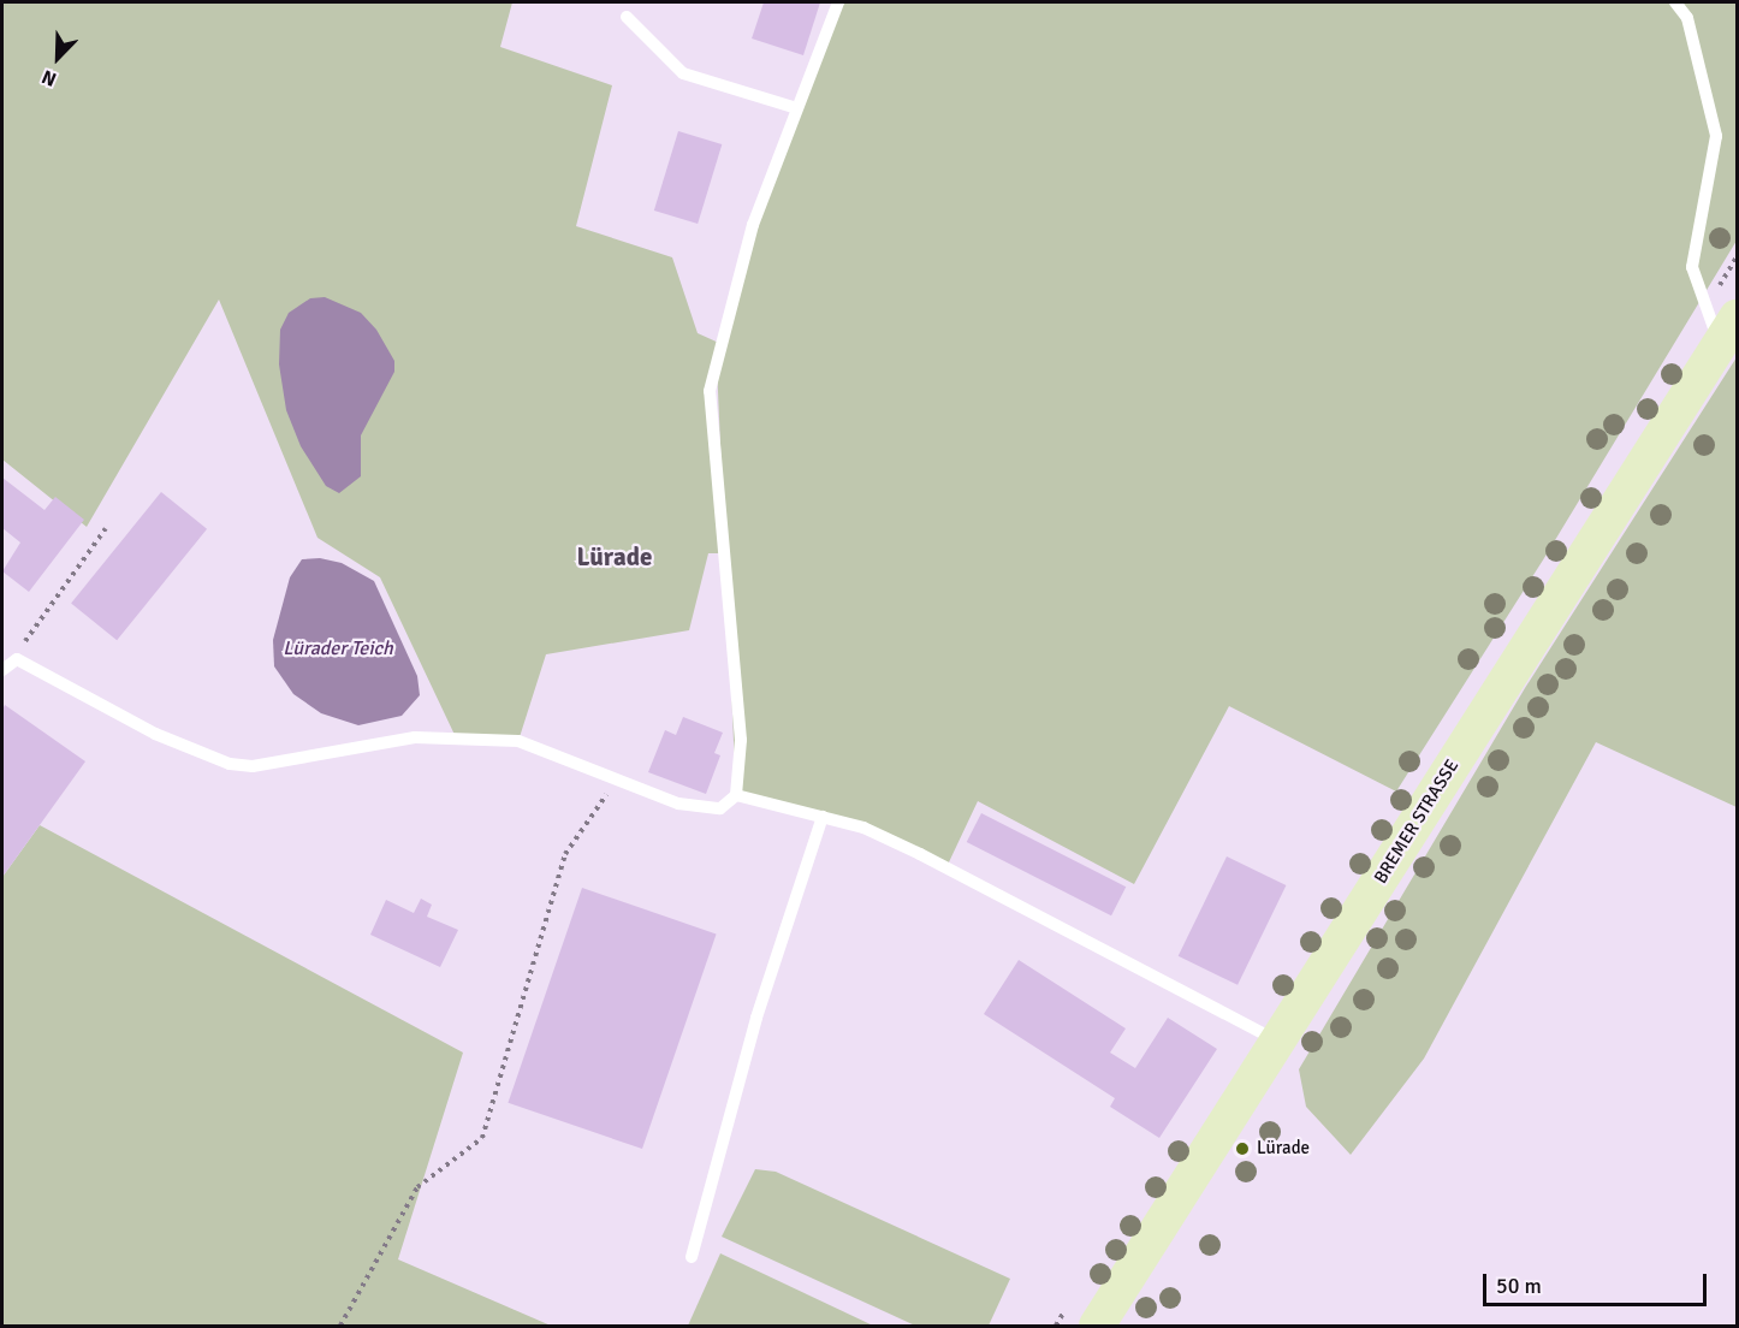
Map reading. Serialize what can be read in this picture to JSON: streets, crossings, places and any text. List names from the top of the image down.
{
  "streets": {
    "main road": ["BREMER STRASSE"]
  },
  "districts": ["Lürade"],
  "water": ["Lürader Teich"],
  "places": ["Lürade"],
  "scale_bar": "50 m",
  "north": "bottom left"
}
